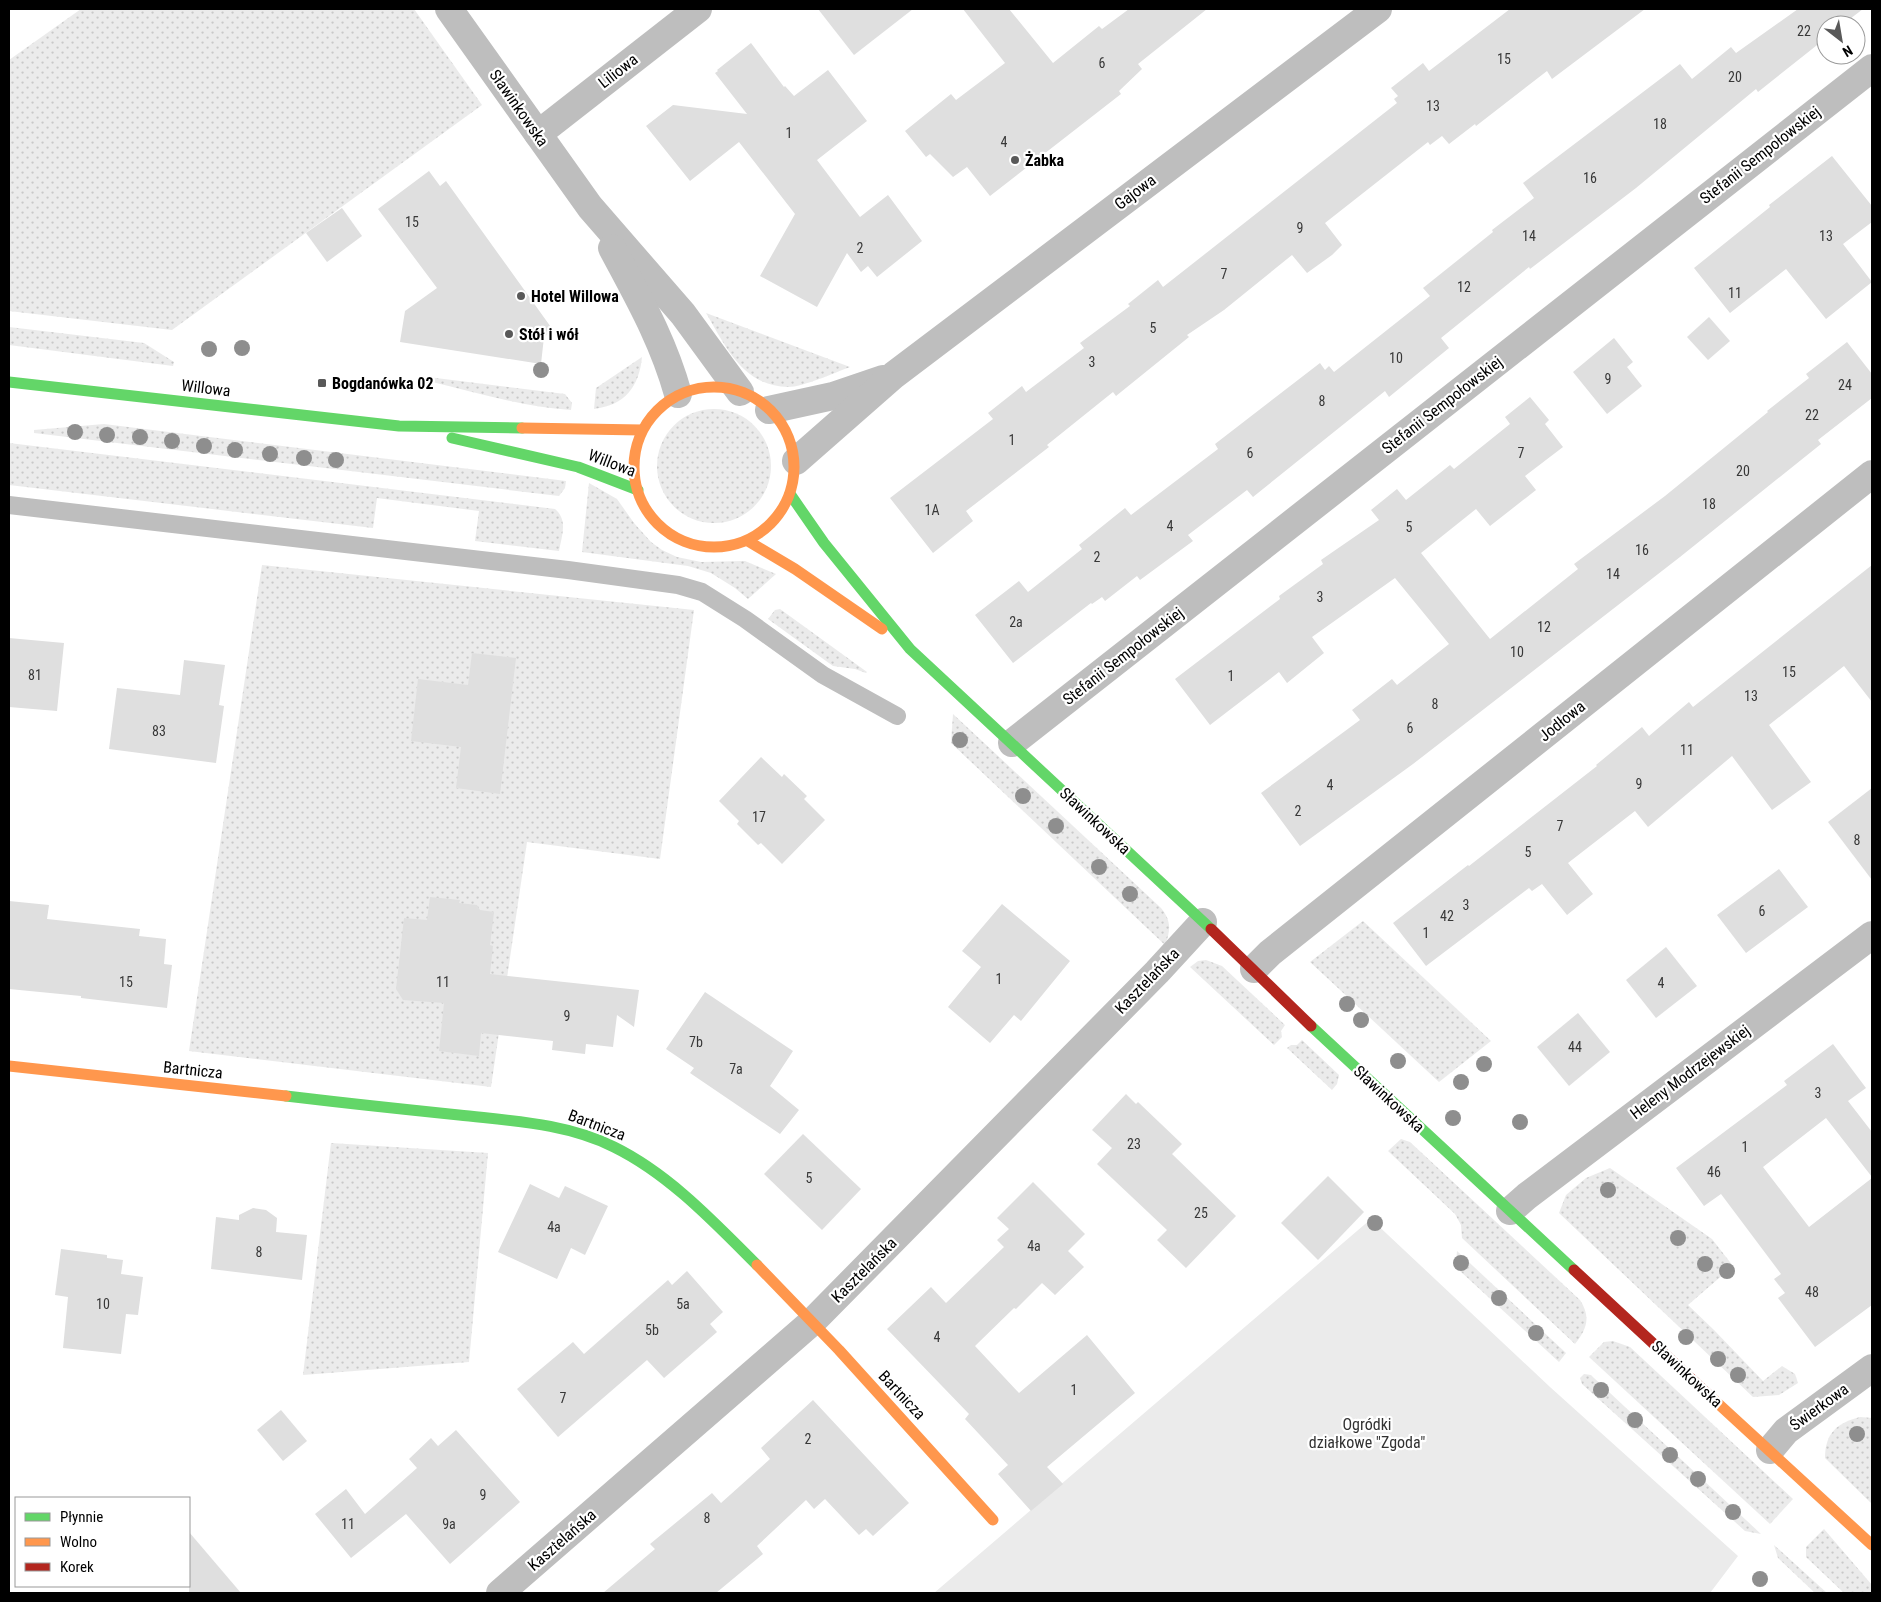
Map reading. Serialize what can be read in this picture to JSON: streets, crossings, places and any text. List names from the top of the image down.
{
  "streets": {
    "street": [
      "Liliowa",
      "Sławinkowska",
      "Stefanii Sempołowskiej",
      "Gajowa",
      "Willowa",
      "Jodłowa",
      "Kasztelańska",
      "Bartnicza",
      "Heleny Modrzejewskiej",
      "Świerkowa"
    ]
  },
  "crossings": [
    ["Liliowa", "Sławinkowska"],
    ["Sławinkowska", "Stefanii Sempołowskiej"],
    ["Sławinkowska", "Gajowa"],
    ["Sławinkowska", "Willowa"],
    ["Sławinkowska", "Jodłowa"],
    ["Sławinkowska", "Kasztelańska"],
    ["Sławinkowska", "Heleny Modrzejewskiej"],
    ["Sławinkowska", "Świerkowa"],
    ["Gajowa", "Willowa"],
    ["Kasztelańska", "Bartnicza"]
  ],
  "parks": ["Ogródki działkowe \"Zgoda\""],
  "places": {
    "other": ["Żabka", "Hotel Willowa", "Stół i wół"],
    "transit": ["Bogdanówka 02"]
  },
  "house_numbers": [
    "22",
    "15",
    "6",
    "20",
    "13",
    "18",
    "1",
    "4",
    "16",
    "15",
    "9",
    "14",
    "13",
    "2",
    "7",
    "12",
    "11",
    "5",
    "10",
    "3",
    "9",
    "24",
    "8",
    "22",
    "1",
    "6",
    "7",
    "20",
    "18",
    "1A",
    "4",
    "5",
    "16",
    "2",
    "14",
    "3",
    "2a",
    "12",
    "10",
    "15",
    "81",
    "1",
    "13",
    "8",
    "6",
    "83",
    "11",
    "9",
    "4",
    "2",
    "17",
    "7",
    "8",
    "5",
    "3",
    "6",
    "42",
    "1",
    "1",
    "15",
    "11",
    "4",
    "9",
    "7b",
    "44",
    "7a",
    "3",
    "23",
    "1",
    "46",
    "5",
    "25",
    "4a",
    "4a",
    "8",
    "48",
    "10",
    "5a",
    "5b",
    "4",
    "1",
    "7",
    "2",
    "9",
    "8",
    "11",
    "9a"
  ],
  "legend": ["Płynnie", "Wolno", "Korek"],
  "north": "bottom right"
}
